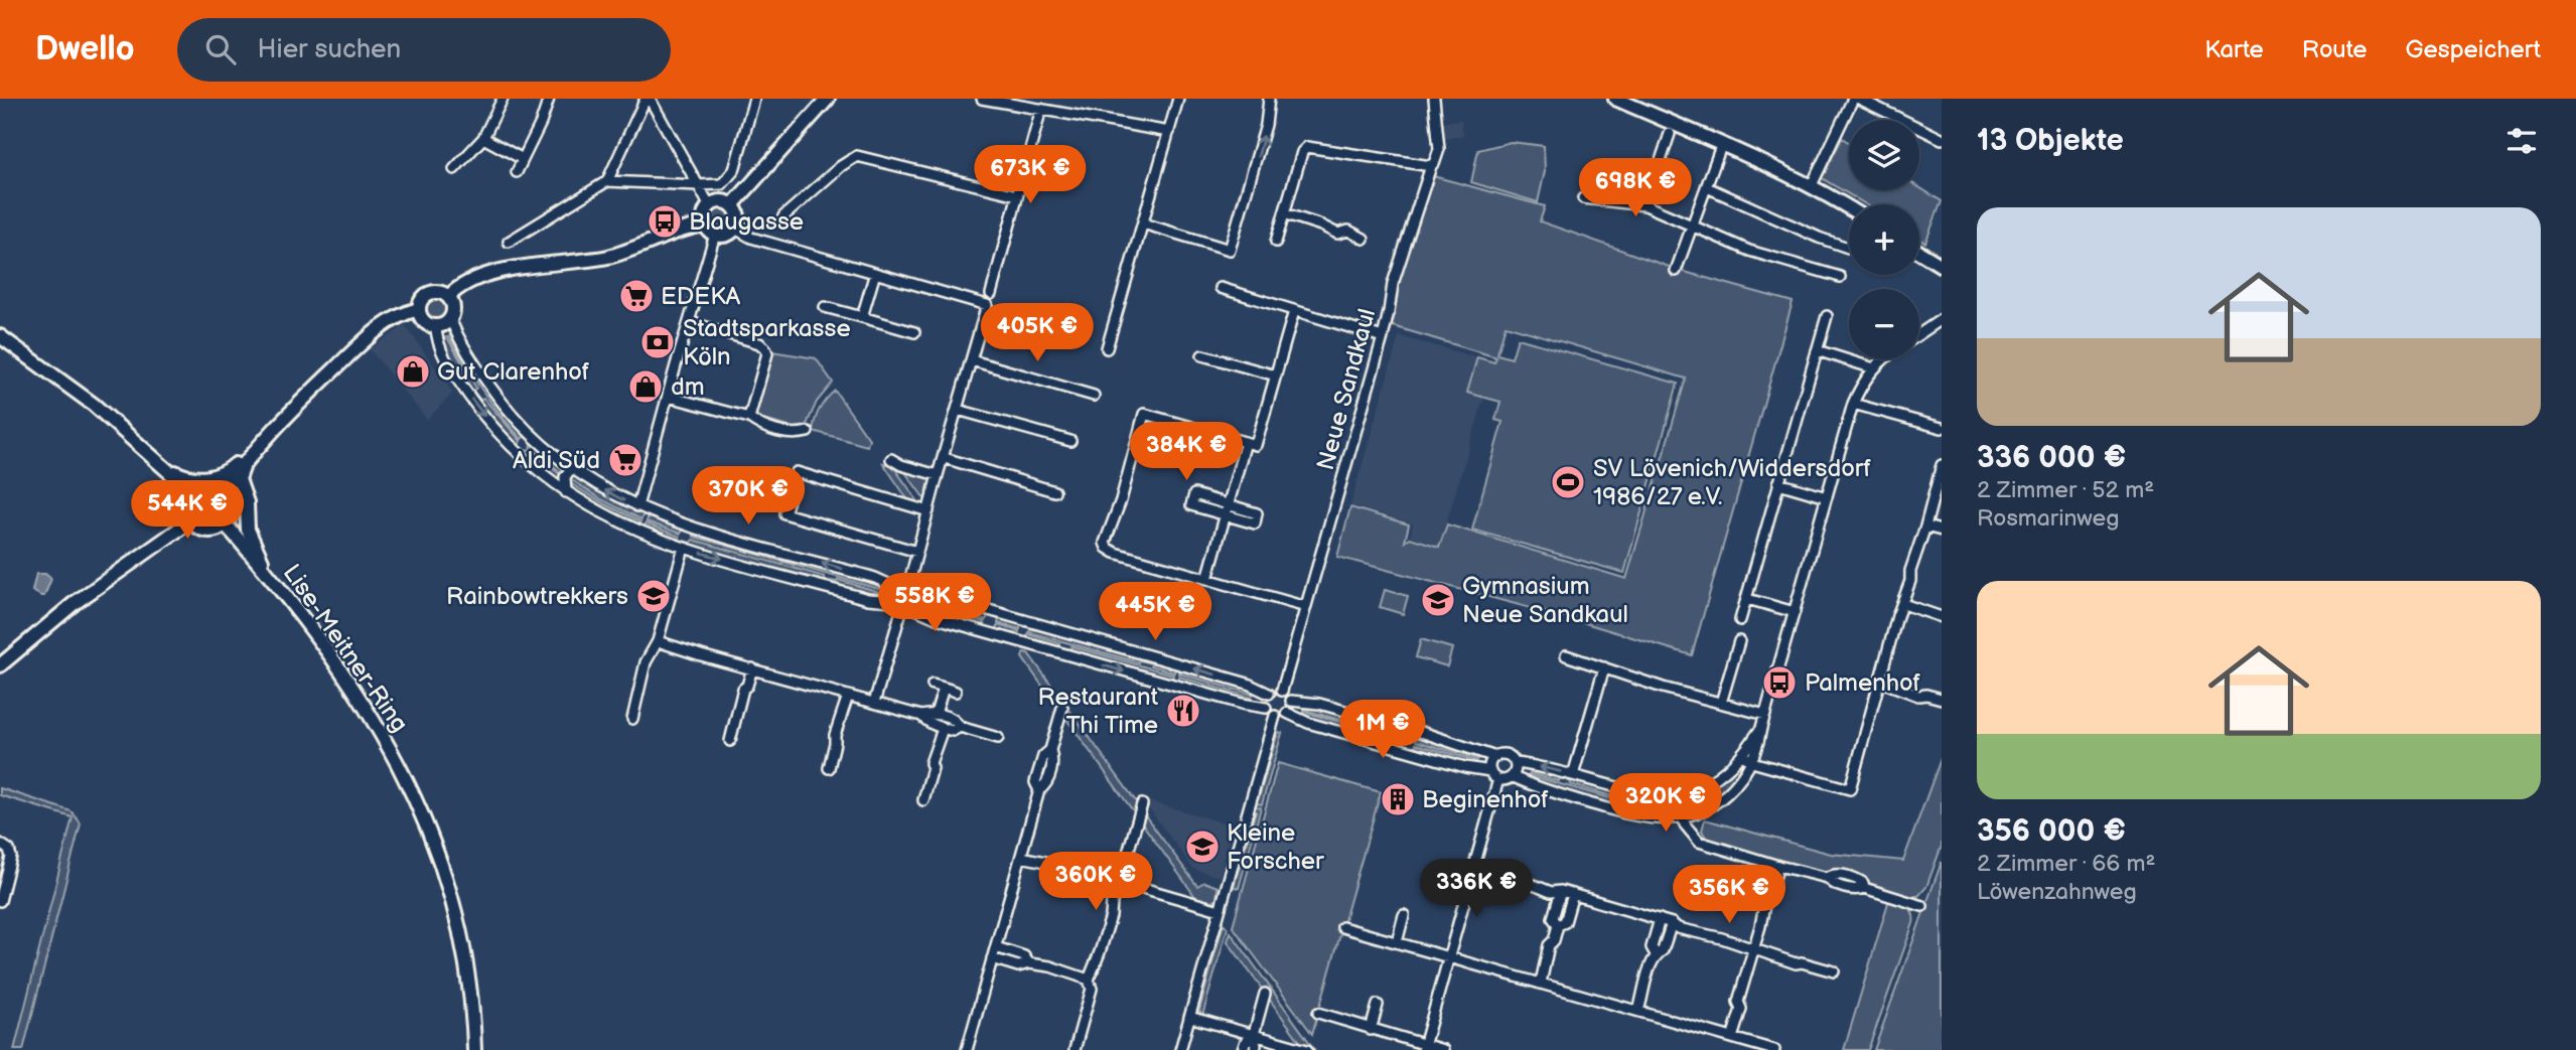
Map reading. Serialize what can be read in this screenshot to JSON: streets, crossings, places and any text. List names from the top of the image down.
{
  "streets": {
    "street": ["Neue Sandkaul", "Lise-Meitner-Ring"]
  },
  "places": {
    "bus stop": ["Blaugasse", "Palmenhof"],
    "supermarket": ["EDEKA", "Aldi Süd"],
    "bank": ["Stadtsparkasse Köln"],
    "shop": ["Gut Clarenhof", "dm"],
    "sports": ["SV Lövenich/Widdersdorf 1986/27 e.V."],
    "school or university": ["Rainbowtrekkers", "Gymnasium Neue Sandkaul", "Kleine Forscher"],
    "restaurant": ["Restaurant Thi Time"],
    "building": ["Beginenhof"]
  },
  "page": {
    "header": "Dwello",
    "search": "Hier suchen",
    "nav": ["Karte", "Route", "Gespeichert"],
    "heading": "13 Objekte",
    "map_buttons": ["+", "−"],
    "price": [
      "673K €",
      "698K €",
      "405K €",
      "384K €",
      "370K €",
      "544K €",
      "558K €",
      "445K €",
      "1M €",
      "320K €",
      "360K €",
      "336K €",
      "356K €"
    ],
    "list": [
      {
        "name": "336 000 €",
        "note": "2 Zimmer · 52 m² · Rosmarinweg"
      },
      {
        "name": "356 000 €",
        "note": "2 Zimmer · 66 m² · Löwenzahnweg"
      }
    ]
  }
}
